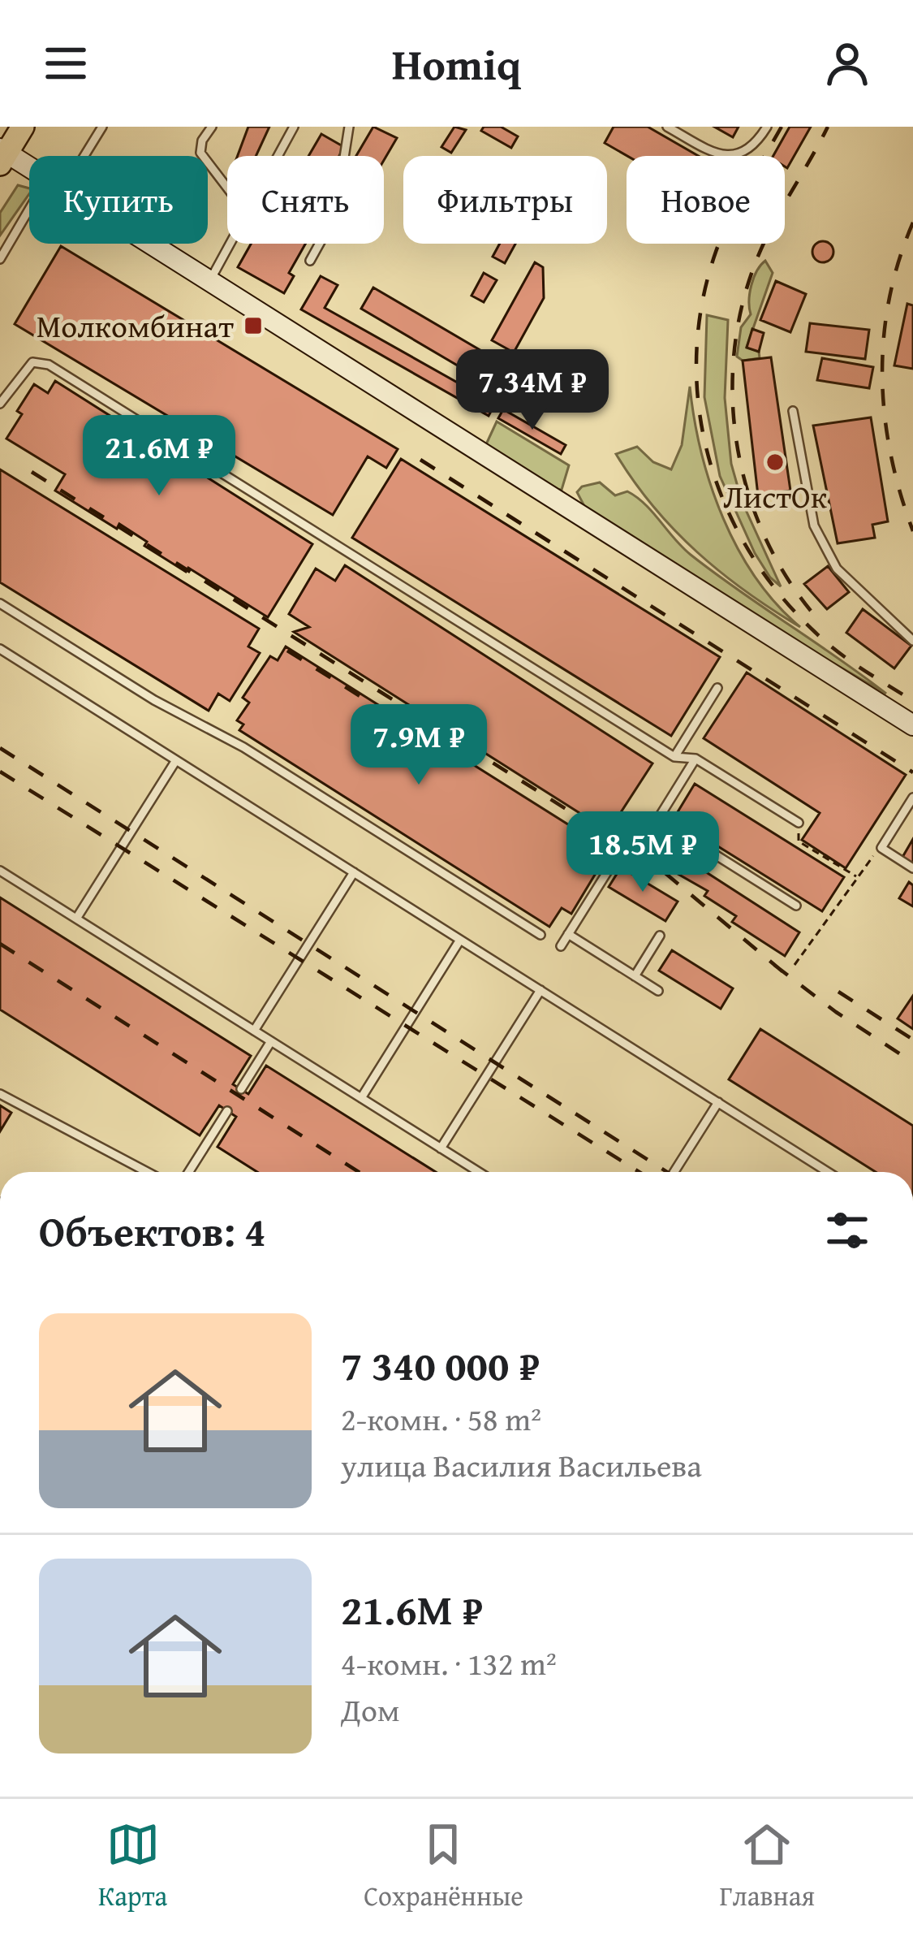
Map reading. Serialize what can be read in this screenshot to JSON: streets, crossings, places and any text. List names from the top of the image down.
{
  "places": {
    "transit": ["Молкомбинат"],
    "other": ["ЛистОк"]
  },
  "page": {
    "header": "Homiq",
    "chip": [
      "Купить",
      "Снять",
      "Фильтры",
      "Новое"
    ],
    "price": [
      "7.34M ₽",
      "21.6M ₽",
      "7.9M ₽",
      "18.5M ₽"
    ],
    "heading": "Объектов: 4",
    "list": [
      {
        "name": "7 340 000 ₽",
        "note": "2-комн. · 58 m² · улица Василия Васильева"
      },
      {
        "name": "21.6M ₽",
        "note": "4-комн. · 132 m² · Дом"
      }
    ],
    "tabs": ["Карта", "Сохранённые", "Главная"]
  }
}
